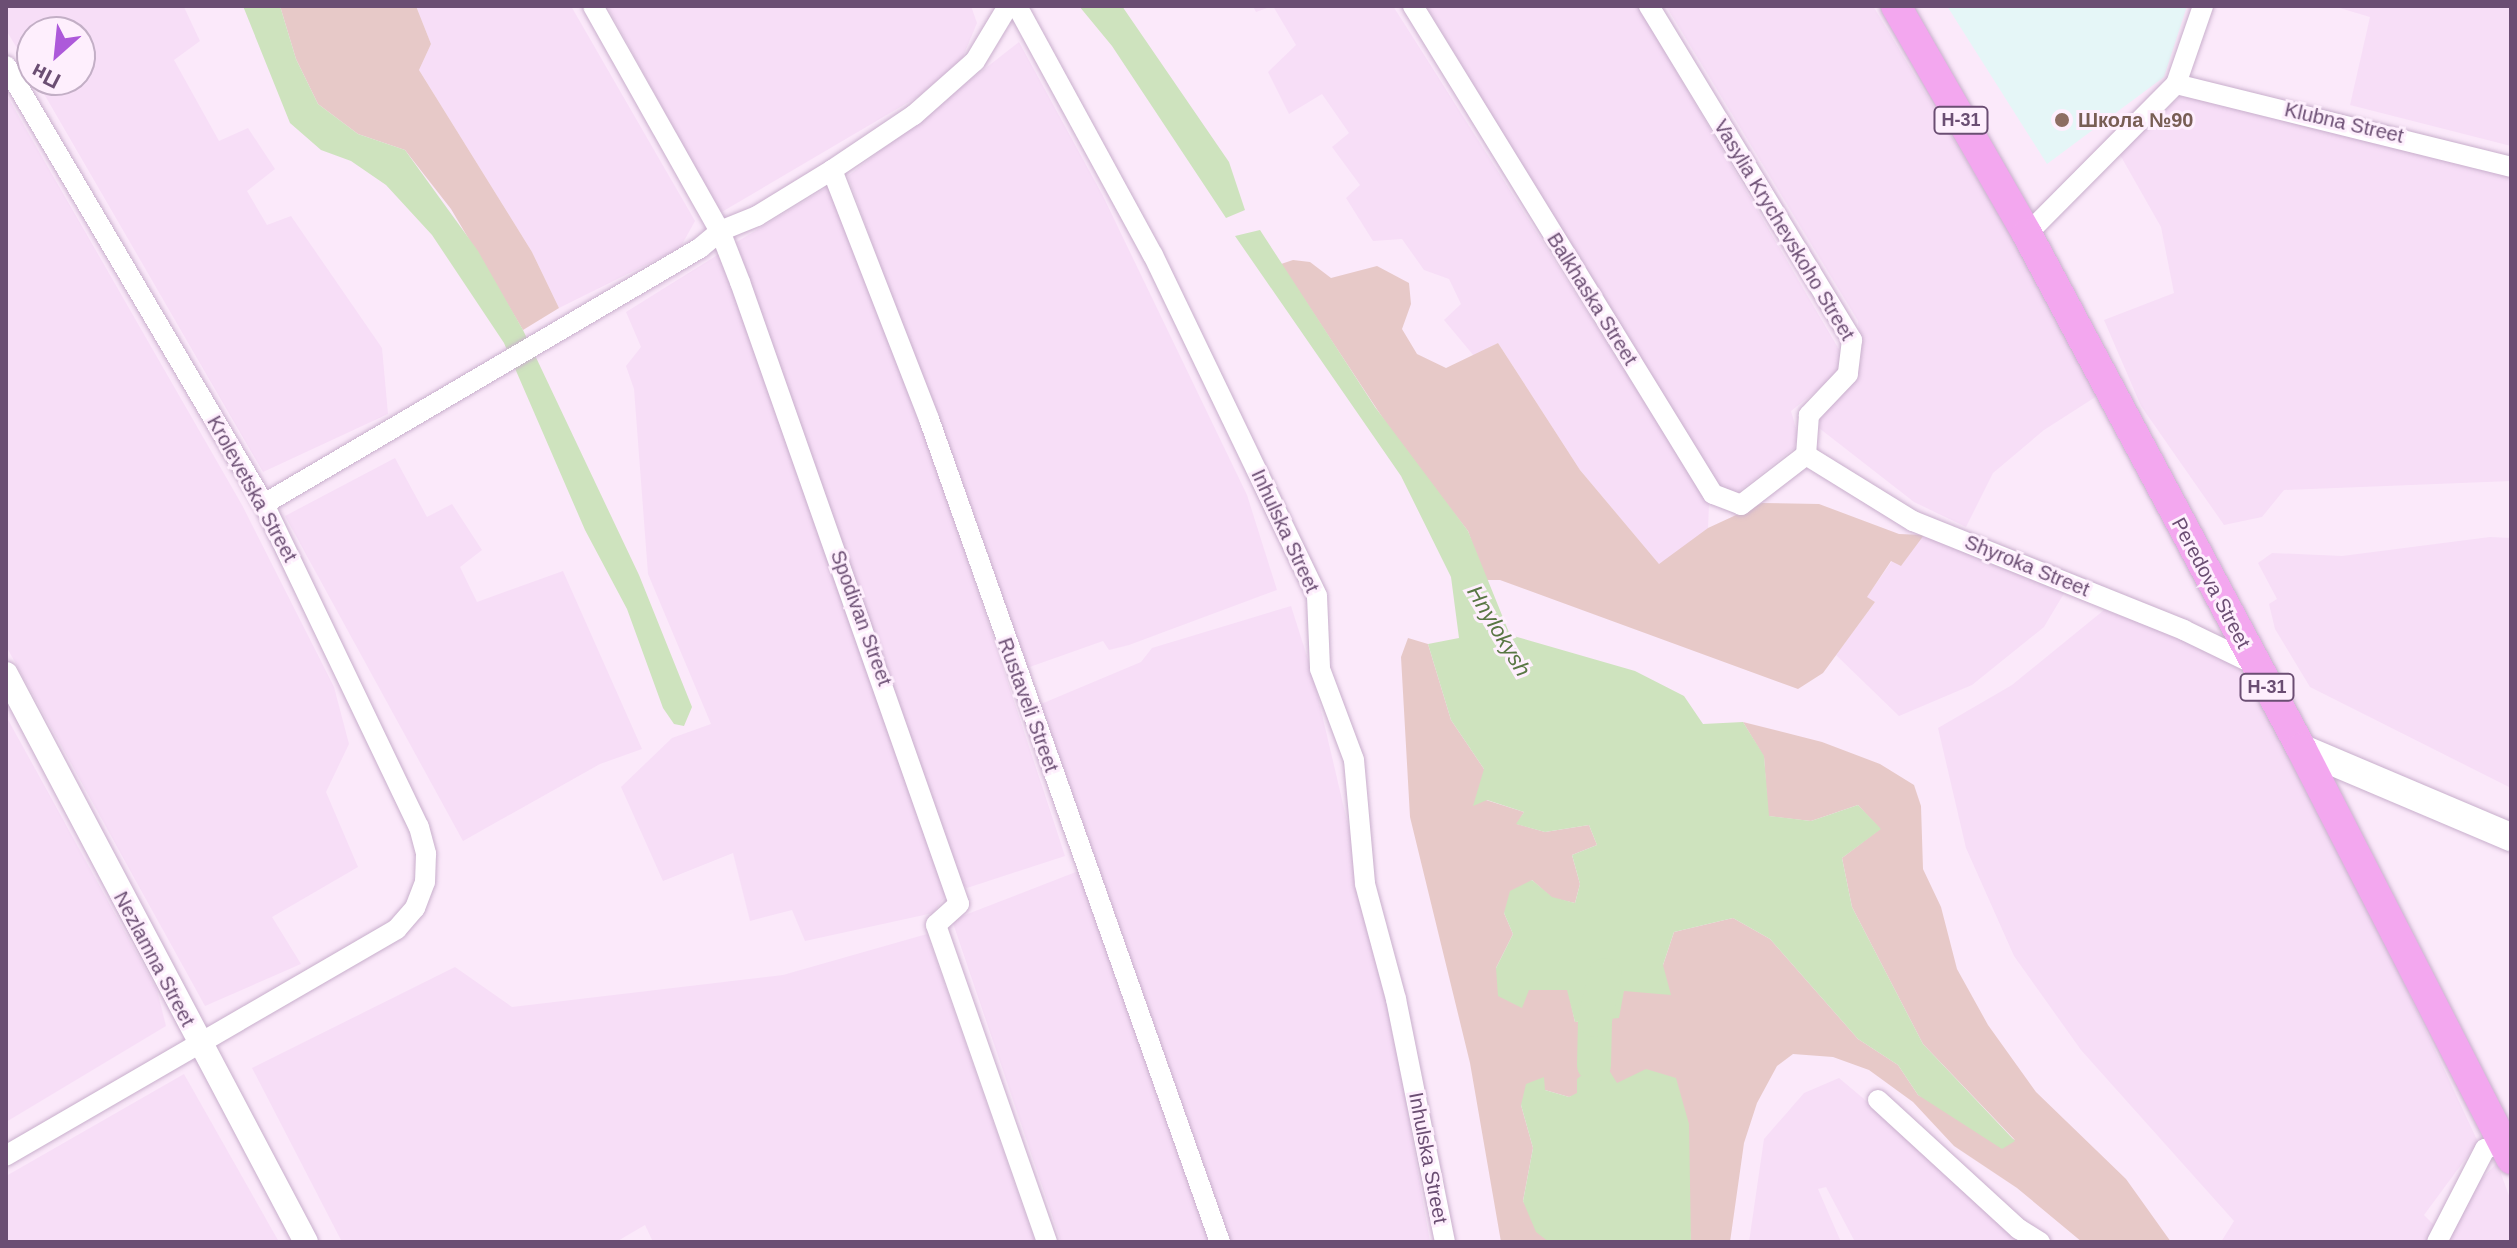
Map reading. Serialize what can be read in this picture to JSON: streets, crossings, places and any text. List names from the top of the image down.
{
  "streets": {
    "main road": ["Н-31", "Peredova Street"],
    "street": [
      "Klubna Street",
      "Vasylia Krychevskoho Street",
      "Balkhaska Street",
      "Krolevetska Street",
      "Inhulska Street",
      "Shyroka Street",
      "Spodivan Street",
      "Rustaveli Street",
      "Nezlamna Street"
    ]
  },
  "crossings": [
    ["Vasylia Krychevskoho Street", "Balkhaska Street"],
    ["Vasylia Krychevskoho Street", "Shyroka Street"],
    ["Balkhaska Street", "Shyroka Street"],
    ["Krolevetska Street", "Nezlamna Street"],
    ["Shyroka Street", "Peredova Street"]
  ],
  "water": ["Hnylokysh"],
  "places": ["Школа №90"],
  "north": "bottom left"
}
